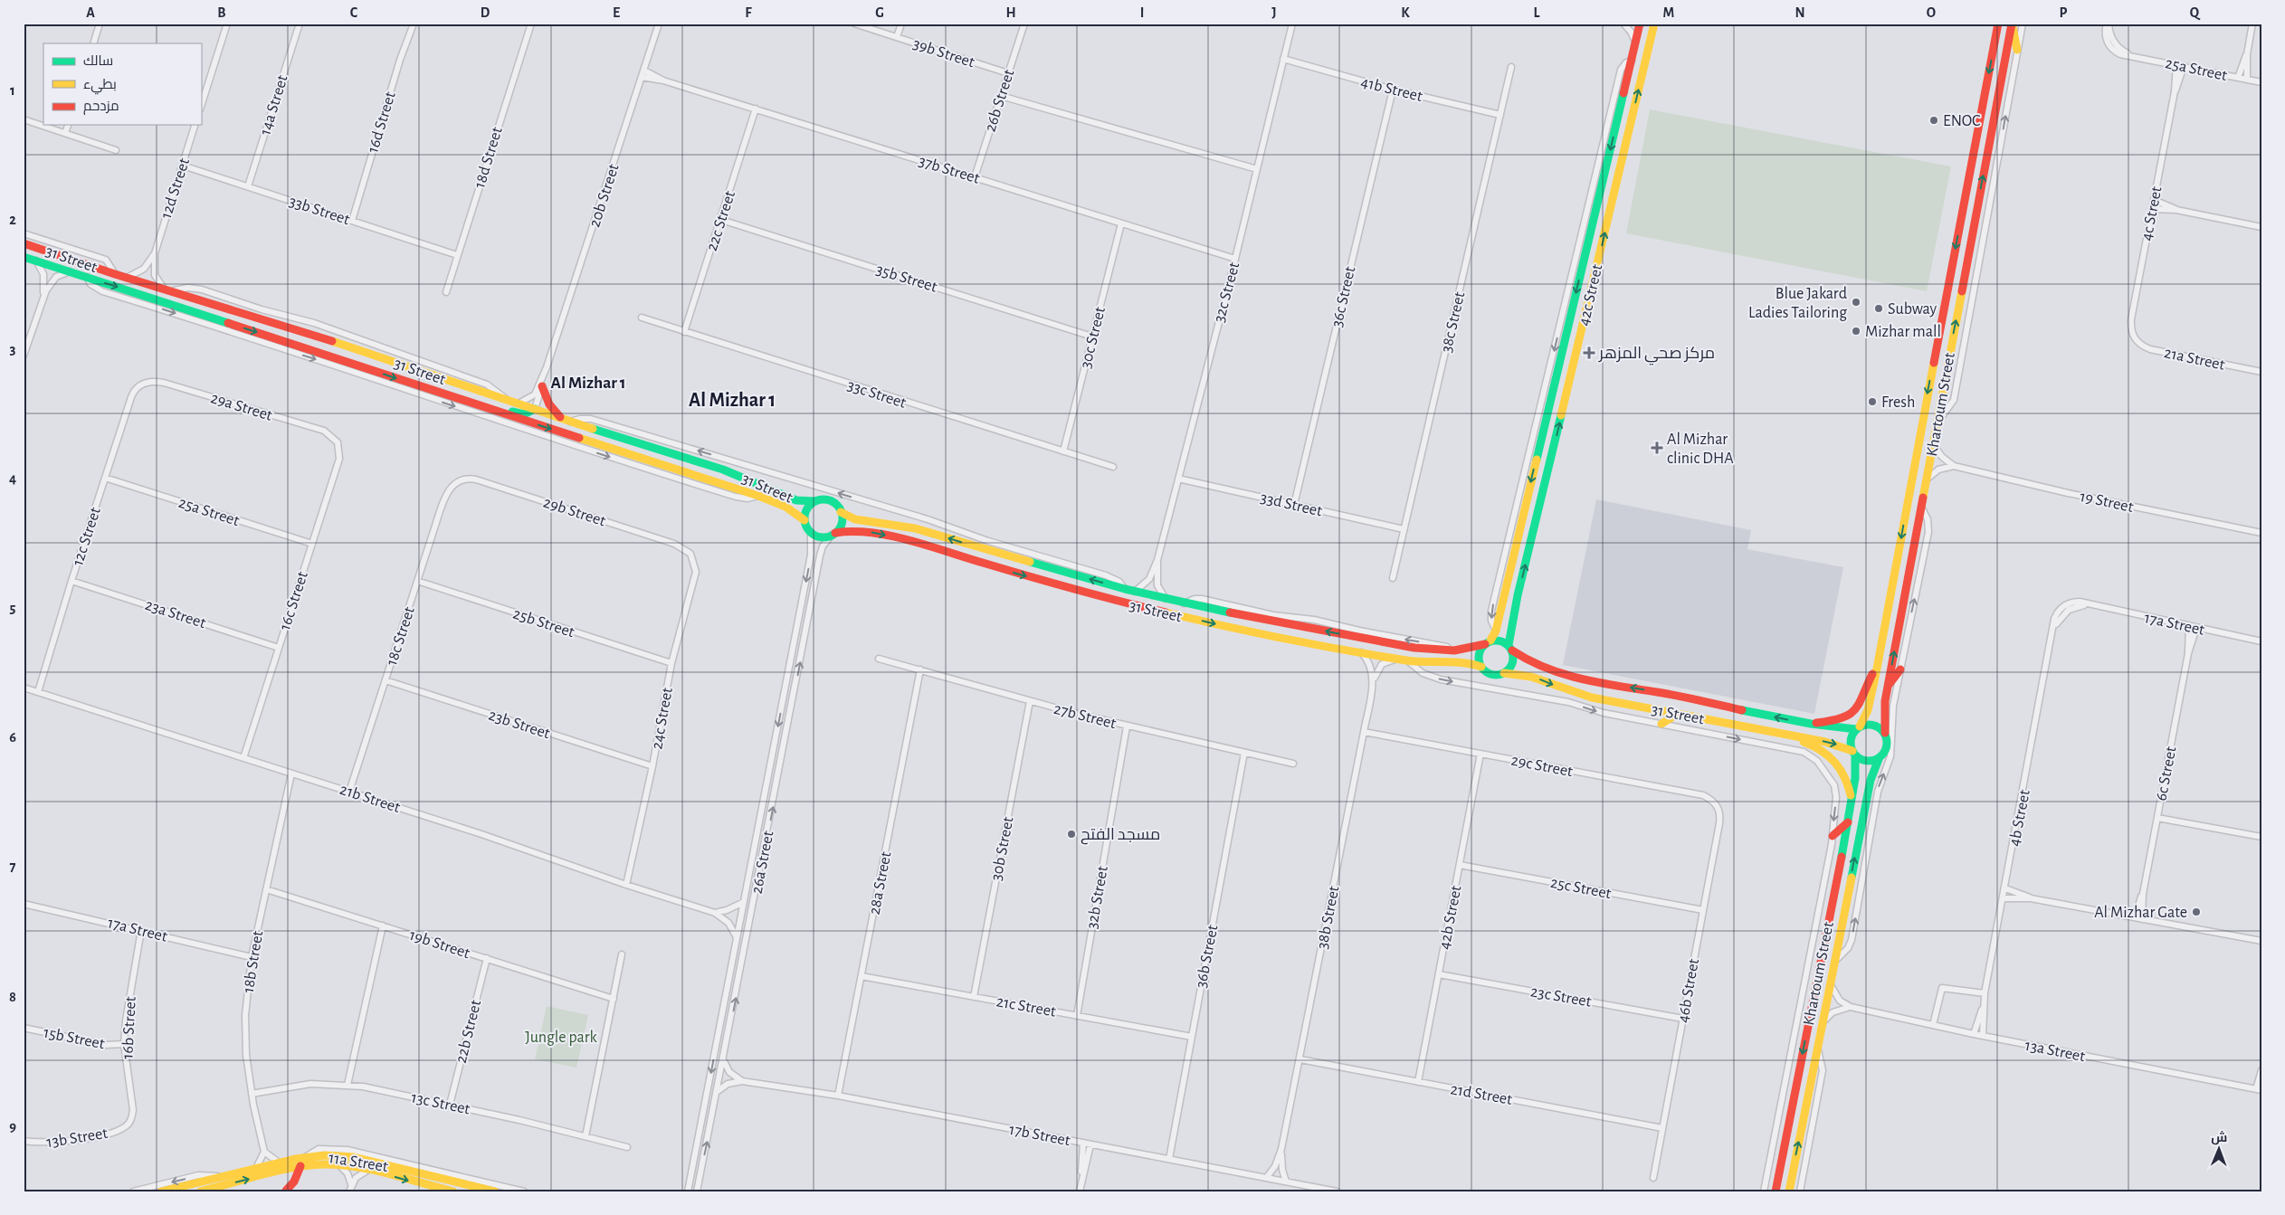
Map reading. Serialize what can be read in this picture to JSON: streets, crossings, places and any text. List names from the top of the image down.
{
  "streets": {
    "street": [
      "39b Street",
      "25a Street",
      "41b Street",
      "26b Street",
      "14a Street",
      "16d Street",
      "18d Street",
      "37b Street",
      "12d Street",
      "20b Street",
      "33b Street",
      "4c Street",
      "22c Street",
      "31 Street",
      "35b Street",
      "32c Street",
      "42c Street",
      "36c Street",
      "38c Street",
      "30c Street",
      "21a Street",
      "33c Street",
      "Khartoum Street",
      "29a Street",
      "19 Street",
      "33d Street",
      "29b Street",
      "12c Street",
      "16c Street",
      "23a Street",
      "25b Street",
      "17a Street",
      "18c Street",
      "27b Street",
      "24c Street",
      "23b Street",
      "29c Street",
      "6c Street",
      "21b Street",
      "4b Street",
      "30b Street",
      "26a Street",
      "28a Street",
      "25c Street",
      "32b Street",
      "38b Street",
      "42b Street",
      "19b Street",
      "36b Street",
      "18b Street",
      "46b Street",
      "23c Street",
      "21c Street",
      "16b Street",
      "22b Street",
      "15b Street",
      "13a Street",
      "21d Street",
      "13c Street",
      "17b Street",
      "13b Street",
      "11a Street"
    ]
  },
  "crossings": [
    ["39b Street", "26b Street"],
    ["25a Street", "4c Street"],
    ["25a Street", "12c Street"],
    ["25a Street", "16c Street"],
    ["41b Street", "32c Street"],
    ["41b Street", "36c Street"],
    ["41b Street", "38c Street"],
    ["26b Street", "37b Street"],
    ["14a Street", "33b Street"],
    ["16d Street", "33b Street"],
    ["18d Street", "33b Street"],
    ["37b Street", "20b Street"],
    ["37b Street", "22c Street"],
    ["37b Street", "32c Street"],
    ["37b Street", "30c Street"],
    ["12d Street", "33b Street"],
    ["12d Street", "31 Street"],
    ["20b Street", "31 Street"],
    ["4c Street", "21a Street"],
    ["22c Street", "35b Street"],
    ["22c Street", "33c Street"],
    ["31 Street", "32c Street"],
    ["31 Street", "42c Street"],
    ["31 Street", "Khartoum Street"],
    ["31 Street", "26a Street"],
    ["31 Street", "38b Street"],
    ["35b Street", "30c Street"],
    ["32c Street", "33d Street"],
    ["36c Street", "33d Street"],
    ["38c Street", "33d Street"],
    ["30c Street", "33c Street"],
    ["Khartoum Street", "19 Street"],
    ["29a Street", "12c Street"],
    ["29a Street", "16c Street"],
    ["29b Street", "18c Street"],
    ["29b Street", "24c Street"],
    ["12c Street", "23a Street"],
    ["12c Street", "21b Street"],
    ["16c Street", "23a Street"],
    ["16c Street", "21b Street"],
    ["25b Street", "18c Street"],
    ["25b Street", "24c Street"],
    ["17a Street", "6c Street"],
    ["17a Street", "4b Street"],
    ["17a Street", "18b Street"],
    ["17a Street", "16b Street"],
    ["18c Street", "23b Street"],
    ["18c Street", "21b Street"],
    ["27b Street", "30b Street"],
    ["27b Street", "28a Street"],
    ["27b Street", "32b Street"],
    ["27b Street", "36b Street"],
    ["24c Street", "23b Street"],
    ["24c Street", "21b Street"],
    ["29c Street", "38b Street"],
    ["29c Street", "42b Street"],
    ["29c Street", "46b Street"],
    ["21b Street", "26a Street"],
    ["21b Street", "18b Street"],
    ["4b Street", "13a Street"],
    ["30b Street", "21c Street"],
    ["26a Street", "17b Street"],
    ["28a Street", "21c Street"],
    ["28a Street", "17b Street"],
    ["25c Street", "42b Street"],
    ["25c Street", "46b Street"],
    ["32b Street", "21c Street"],
    ["38b Street", "21d Street"],
    ["38b Street", "17b Street"],
    ["42b Street", "23c Street"],
    ["42b Street", "21d Street"],
    ["19b Street", "18b Street"],
    ["19b Street", "22b Street"],
    ["36b Street", "21c Street"],
    ["36b Street", "17b Street"],
    ["18b Street", "13c Street"],
    ["46b Street", "23c Street"],
    ["46b Street", "21d Street"],
    ["16b Street", "15b Street"],
    ["16b Street", "13b Street"],
    ["22b Street", "13c Street"]
  ],
  "districts": ["Al Mizhar 1", "Al Mizhar 1"],
  "parks": ["Jungle park"],
  "places": {
    "other": [
      "ENOC",
      "Blue Jakard Ladies Tailoring",
      "Subway",
      "Mizhar mall",
      "Fresh",
      "مسجد الفتح",
      "Al Mizhar Gate"
    ],
    "health": ["مركز صحي المزهر", "Al Mizhar clinic DHA"]
  },
  "legend": ["سالك", "بطيء", "مزدحم"],
  "north": "top",
  "grid": {
    "columns": [
      "A",
      "B",
      "C",
      "D",
      "E",
      "F",
      "G",
      "H",
      "I",
      "J",
      "K",
      "L",
      "M",
      "N",
      "O",
      "P",
      "Q"
    ],
    "rows": [
      "1",
      "2",
      "3",
      "4",
      "5",
      "6",
      "7",
      "8",
      "9"
    ]
  }
}
